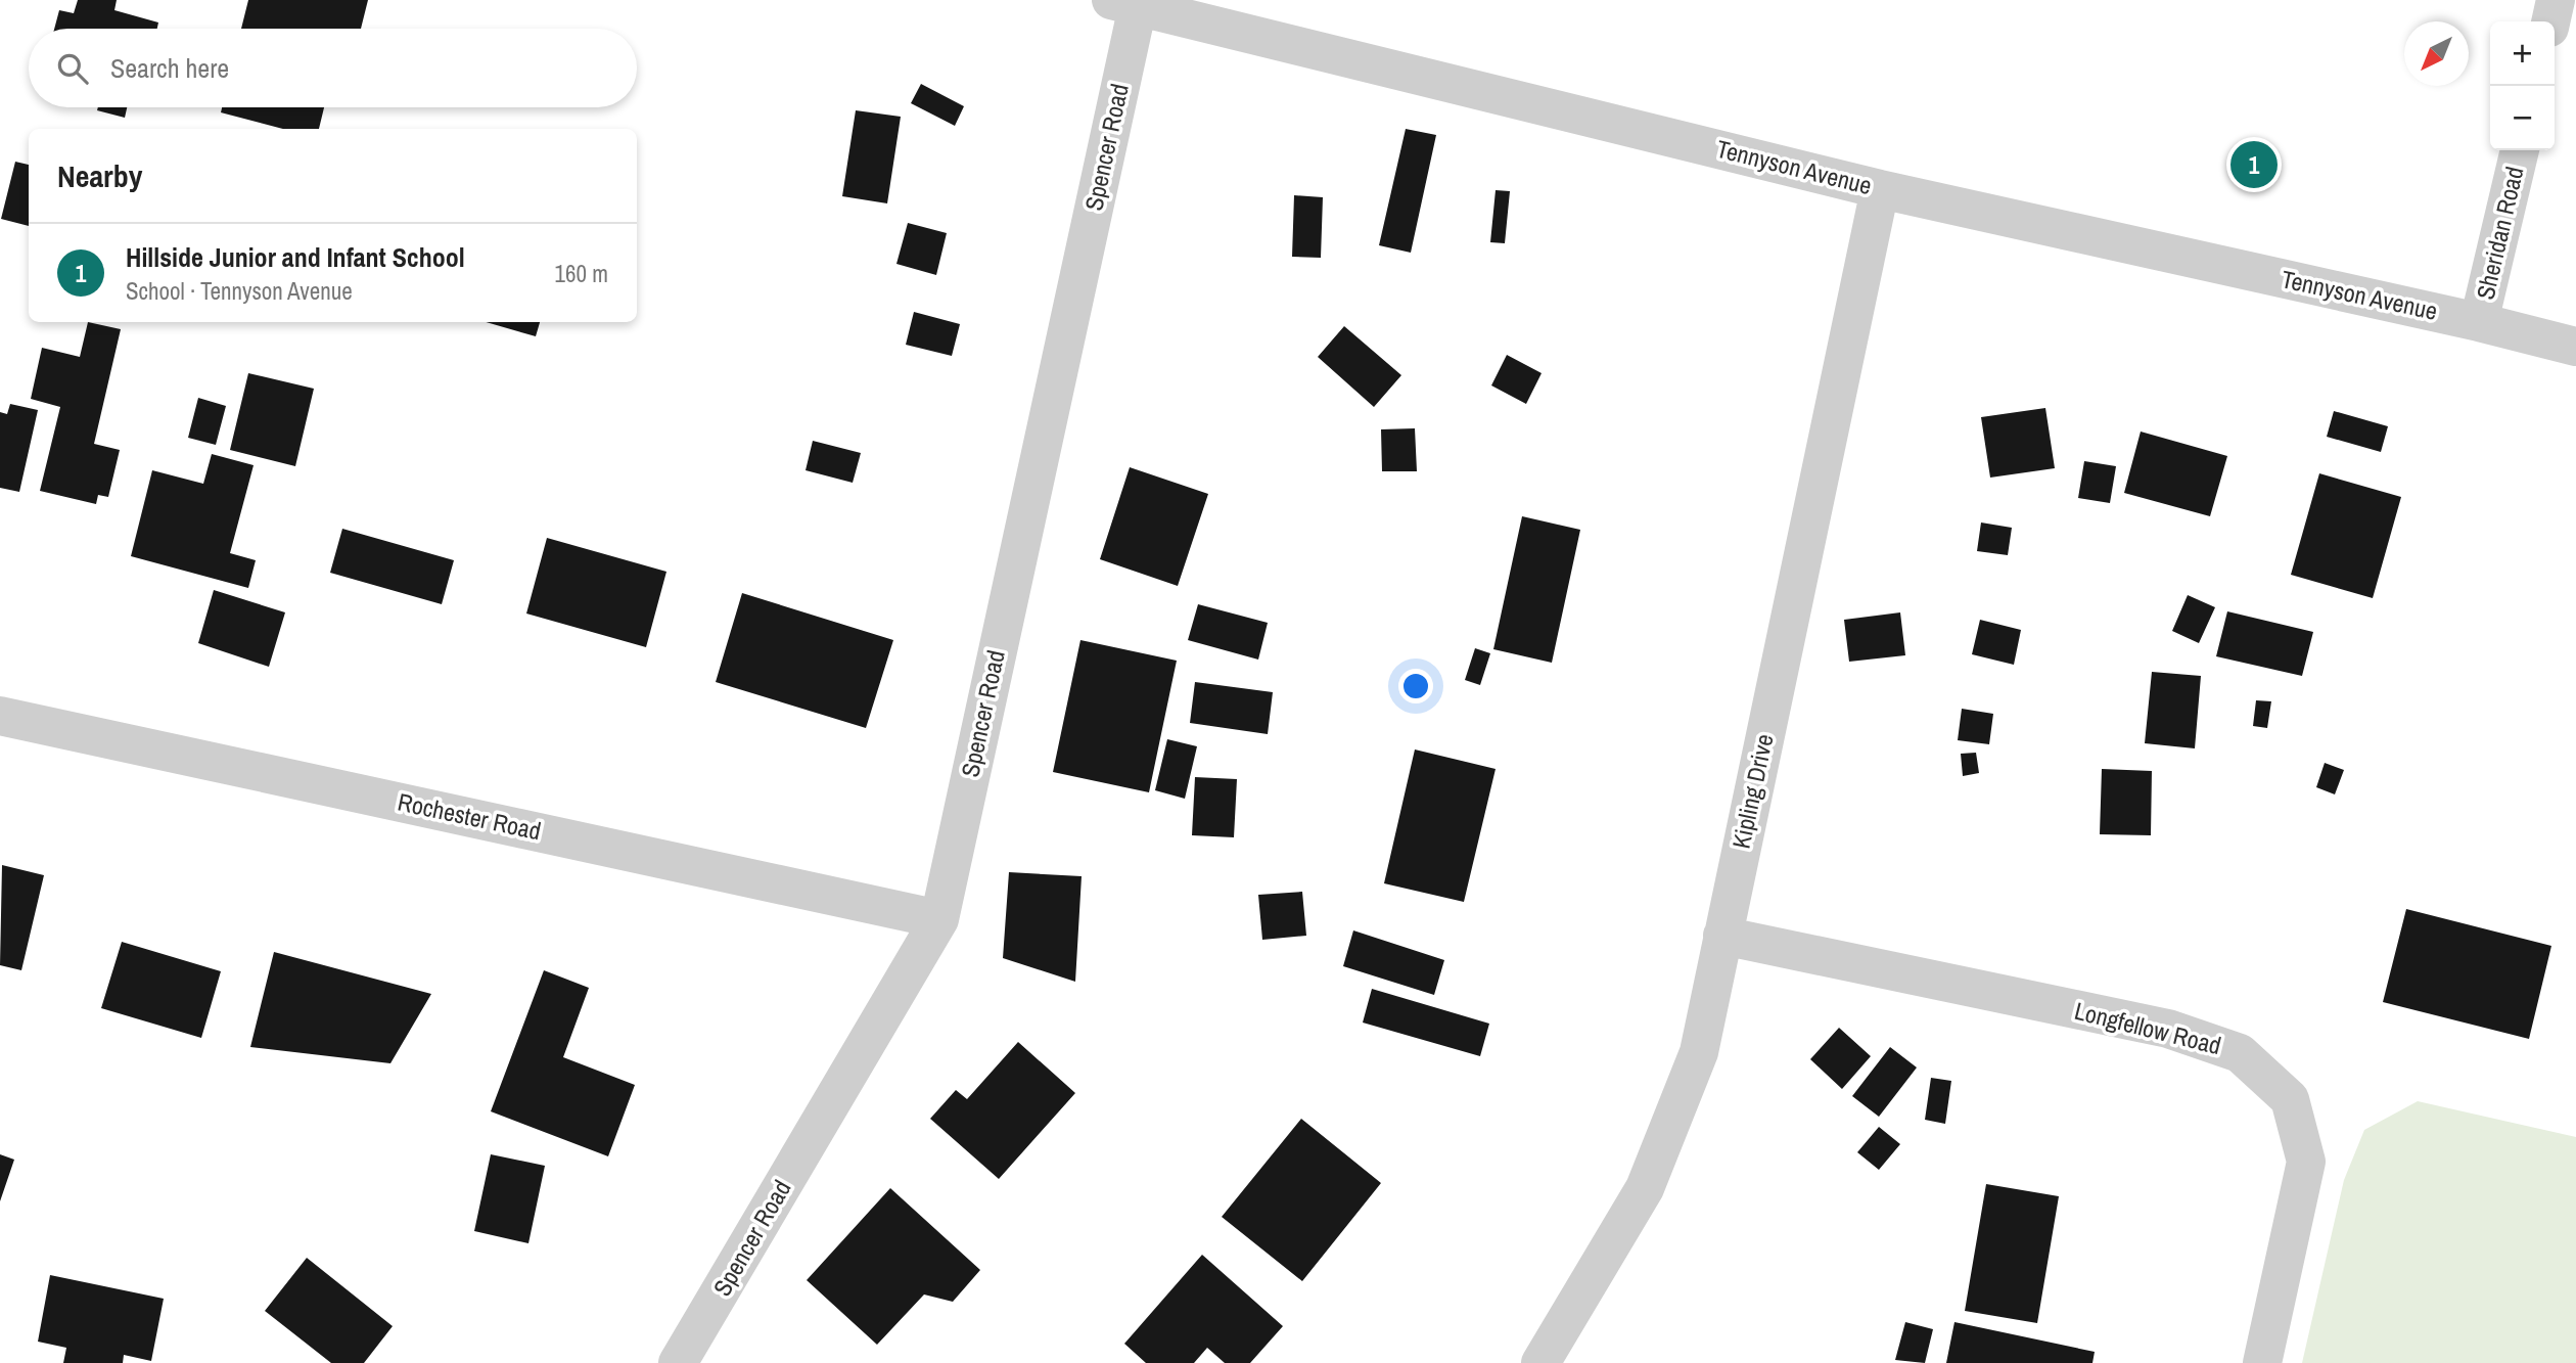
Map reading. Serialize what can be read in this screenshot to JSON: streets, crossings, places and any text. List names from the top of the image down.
{
  "streets": {
    "street": [
      "Spencer Road",
      "Tennyson Avenue",
      "Sheridan Road",
      "Kipling Drive",
      "Rochester Road",
      "Longfellow Road"
    ]
  },
  "crossings": [
    ["Spencer Road", "Tennyson Avenue"],
    ["Spencer Road", "Rochester Road"],
    ["Tennyson Avenue", "Sheridan Road"],
    ["Tennyson Avenue", "Kipling Drive"],
    ["Kipling Drive", "Longfellow Road"]
  ],
  "north": "bottom left",
  "page": {
    "map_buttons": ["+", "−"],
    "search": "Search here",
    "heading": "Nearby",
    "pins": "1",
    "list": [
      {
        "mark": "1",
        "name": "Hillside Junior and Infant School",
        "note": "School · Tennyson Avenue",
        "value": "160 m"
      }
    ]
  }
}
